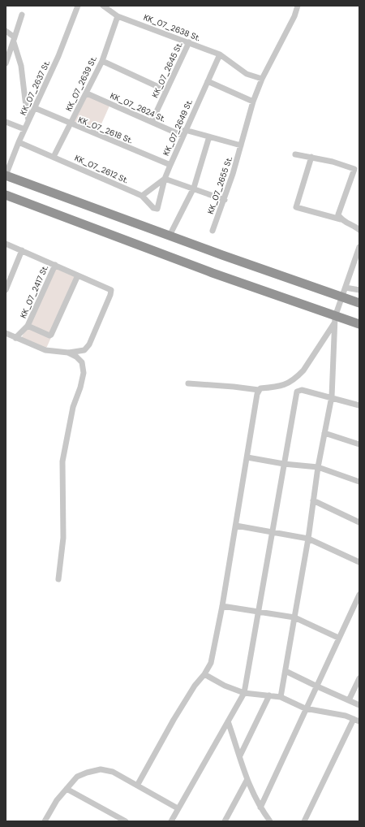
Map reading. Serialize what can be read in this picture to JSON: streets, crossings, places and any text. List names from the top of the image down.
{
  "streets": {
    "street": [
      "KK_07_2638 St.",
      "KK_07_2645 St.",
      "KK_07_2639 St.",
      "KK_07_2637 St.",
      "KK_07_2624 St.",
      "KK_07_2649 St.",
      "KK_07_2618 St.",
      "KK_07_2612 St.",
      "KK_07_2655 St.",
      "KK_07_2417 St."
    ]
  },
  "crossings": [
    ["KK_07_2638 St.", "KK_07_2645 St."],
    ["KK_07_2638 St.", "KK_07_2639 St."],
    ["KK_07_2638 St.", "KK_07_2649 St."],
    ["KK_07_2638 St.", "KK_07_2655 St."],
    ["KK_07_2645 St.", "KK_07_2624 St."],
    ["KK_07_2639 St.", "KK_07_2624 St."],
    ["KK_07_2639 St.", "KK_07_2618 St."],
    ["KK_07_2639 St.", "KK_07_2612 St."],
    ["KK_07_2637 St.", "KK_07_2618 St."],
    ["KK_07_2637 St.", "KK_07_2612 St."],
    ["KK_07_2624 St.", "KK_07_2649 St."],
    ["KK_07_2649 St.", "KK_07_2618 St."],
    ["KK_07_2649 St.", "KK_07_2612 St."]
  ]
}
